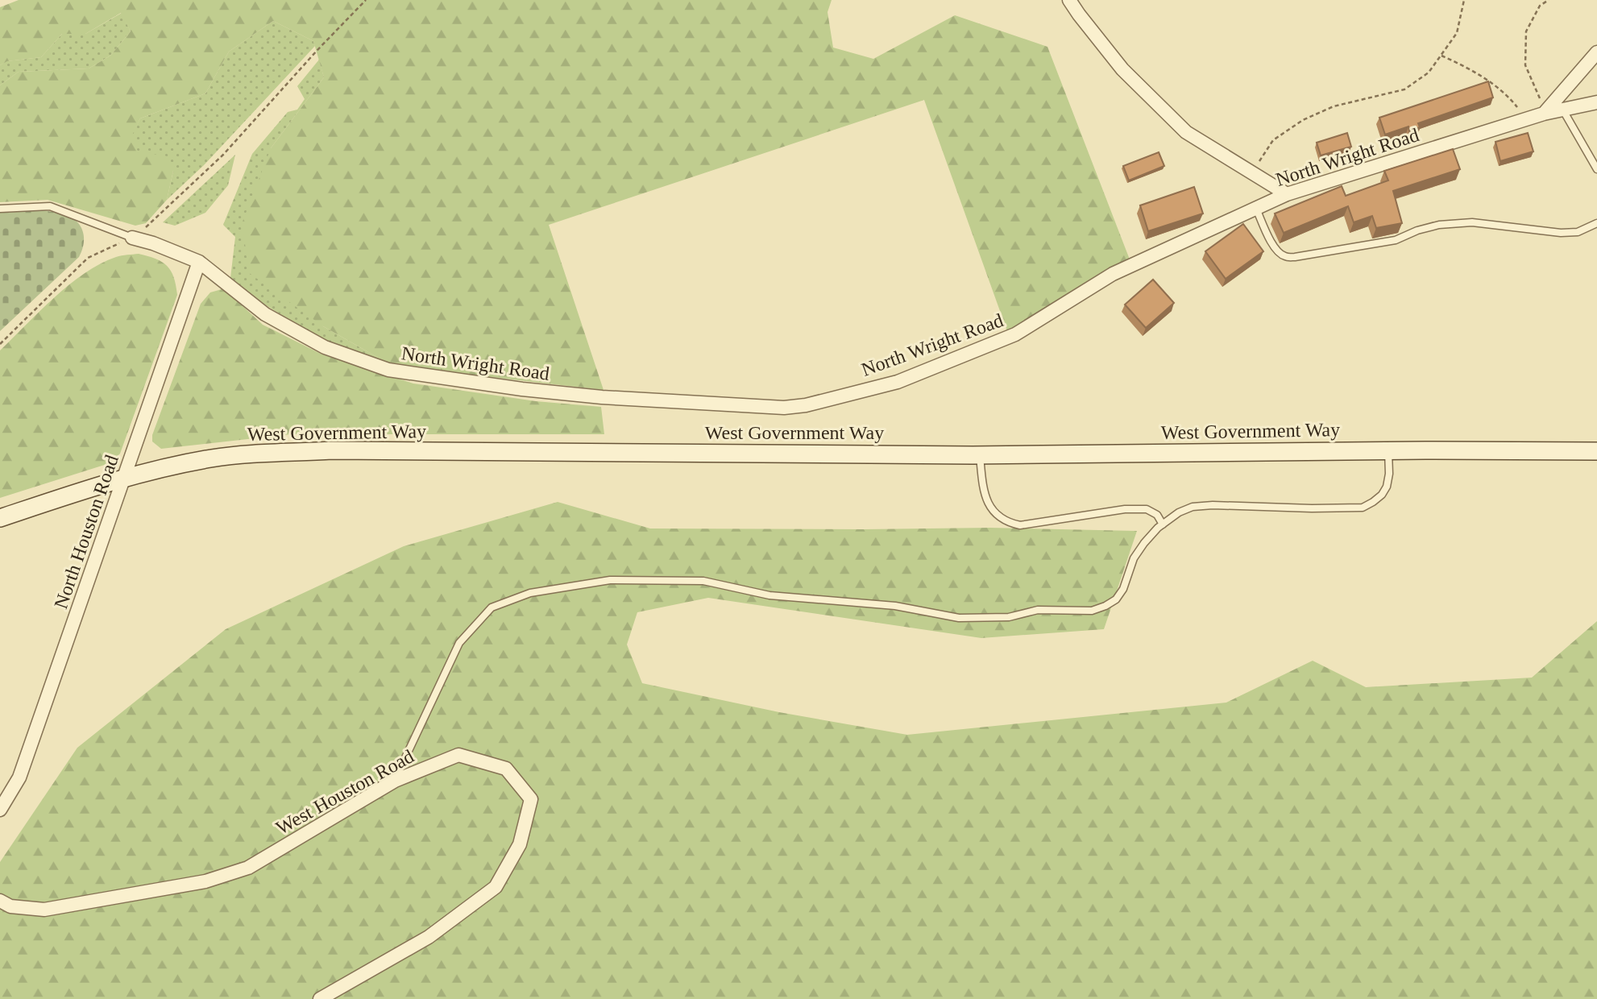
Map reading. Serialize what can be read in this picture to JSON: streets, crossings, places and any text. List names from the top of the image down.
{
  "streets": {
    "main road": ["West Government Way"],
    "street": ["North Wright Road", "North Houston Road", "West Houston Road"]
  },
  "crossings": [
    ["North Wright Road", "North Houston Road"],
    ["West Government Way", "North Houston Road"]
  ]
}
